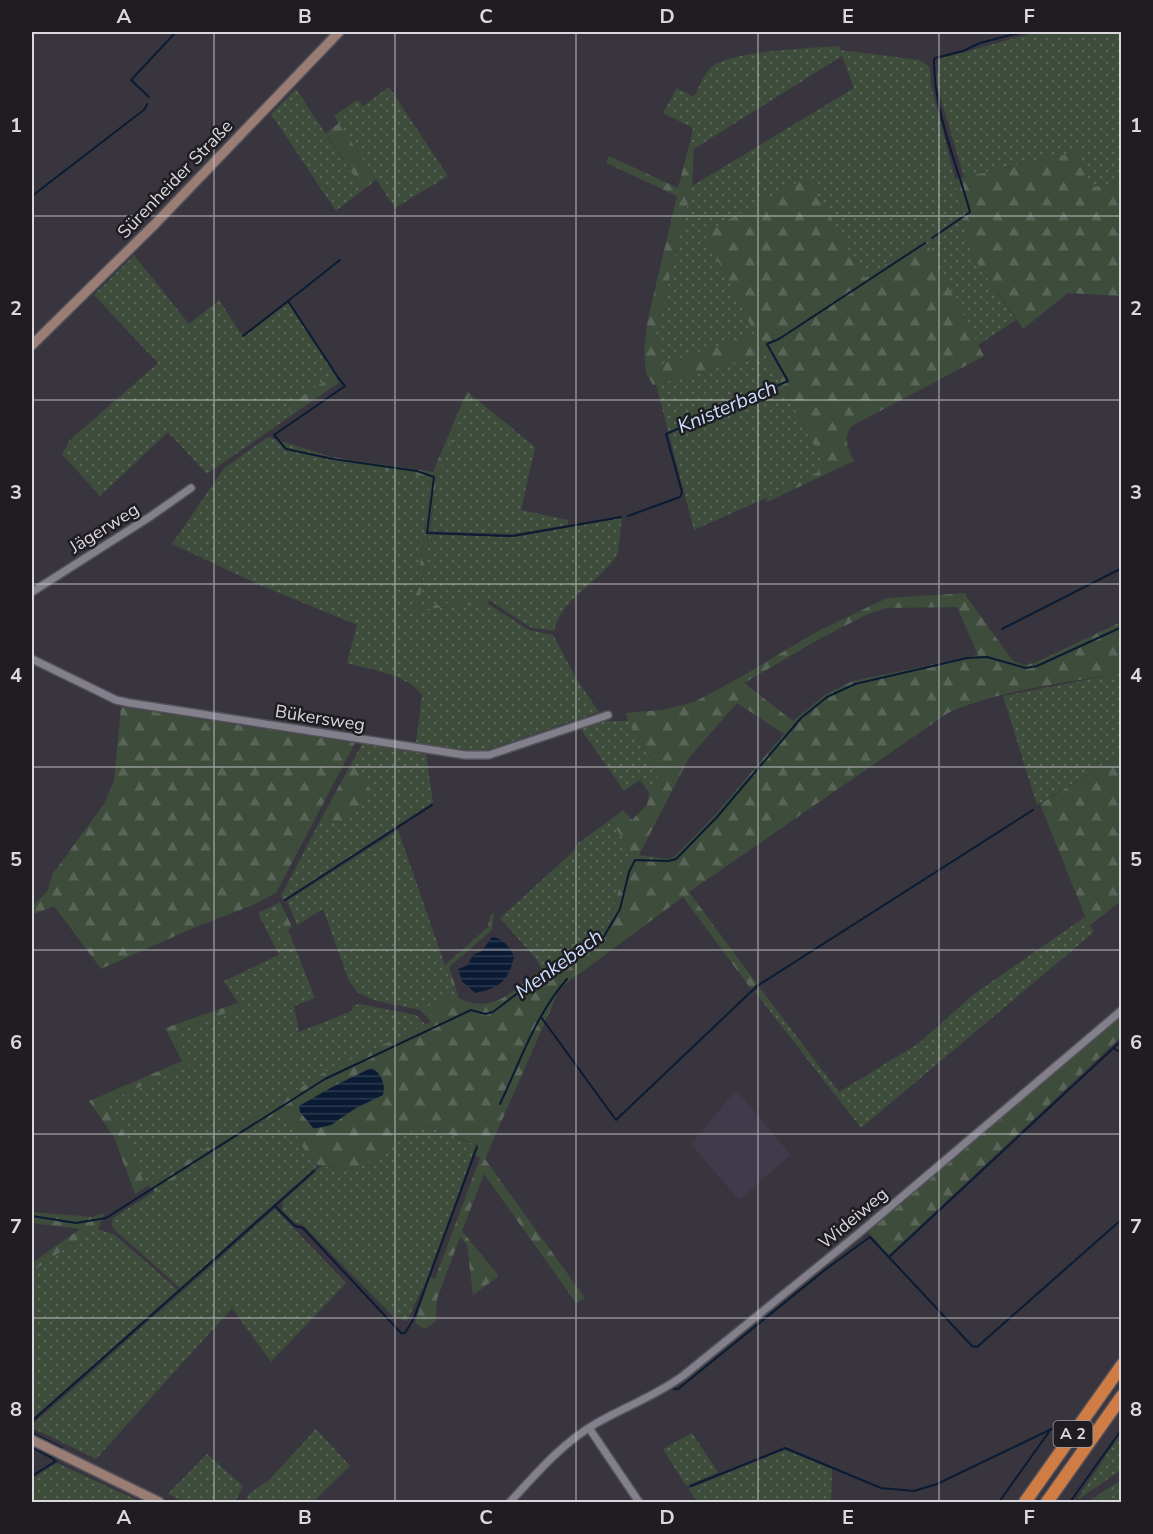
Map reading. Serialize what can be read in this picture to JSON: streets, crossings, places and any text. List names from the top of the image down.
{
  "streets": {
    "highway": ["A 2"],
    "main road": ["Sürenheider Straße"],
    "street": ["Jägerweg", "Bükersweg", "Wideiweg"]
  },
  "water": ["Knisterbach", "Menkebach"],
  "grid": {
    "columns": [
      "A",
      "B",
      "C",
      "D",
      "E",
      "F"
    ],
    "rows": [
      "1",
      "2",
      "3",
      "4",
      "5",
      "6",
      "7",
      "8"
    ]
  }
}
